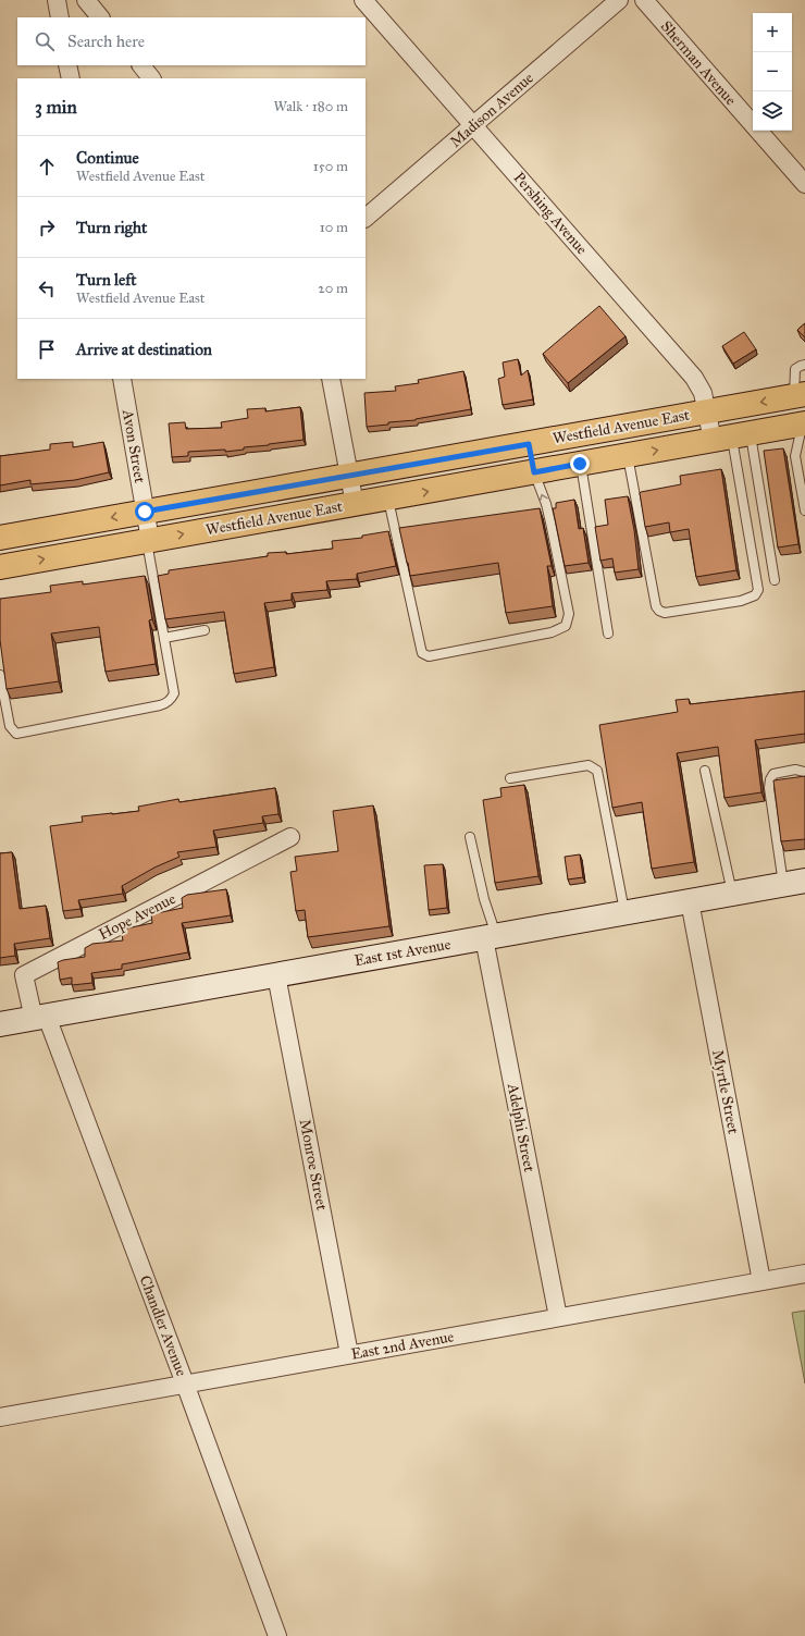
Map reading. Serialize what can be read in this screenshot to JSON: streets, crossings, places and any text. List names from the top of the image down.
{
  "streets": {
    "main road": ["Westfield Avenue East"],
    "street": [
      "Sherman Avenue",
      "Madison Avenue",
      "Pershing Avenue",
      "Avon Street",
      "Hope Avenue",
      "East 1st Avenue",
      "Myrtle Street",
      "Adelphi Street",
      "Monroe Street",
      "Chandler Avenue",
      "East 2nd Avenue"
    ]
  },
  "crossings": [
    ["Madison Avenue", "Pershing Avenue"],
    ["Pershing Avenue", "Westfield Avenue East"],
    ["Westfield Avenue East", "Avon Street"],
    ["Hope Avenue", "East 1st Avenue"],
    ["Hope Avenue", "Chandler Avenue"],
    ["East 1st Avenue", "Myrtle Street"],
    ["East 1st Avenue", "Adelphi Street"],
    ["East 1st Avenue", "Monroe Street"],
    ["East 1st Avenue", "Chandler Avenue"],
    ["Myrtle Street", "East 2nd Avenue"],
    ["Adelphi Street", "East 2nd Avenue"],
    ["Monroe Street", "East 2nd Avenue"],
    ["Chandler Avenue", "East 2nd Avenue"]
  ],
  "page": {
    "map_buttons": ["+", "−"],
    "search": "Search here",
    "heading": ["3 min", "Walk · 180 m"],
    "list": [
      ["Continue", "Westfield Avenue East", "150 m"],
      ["Turn right", "10 m"],
      ["Turn left", "Westfield Avenue East", "20 m"],
      "Arrive at destination"
    ]
  }
}
